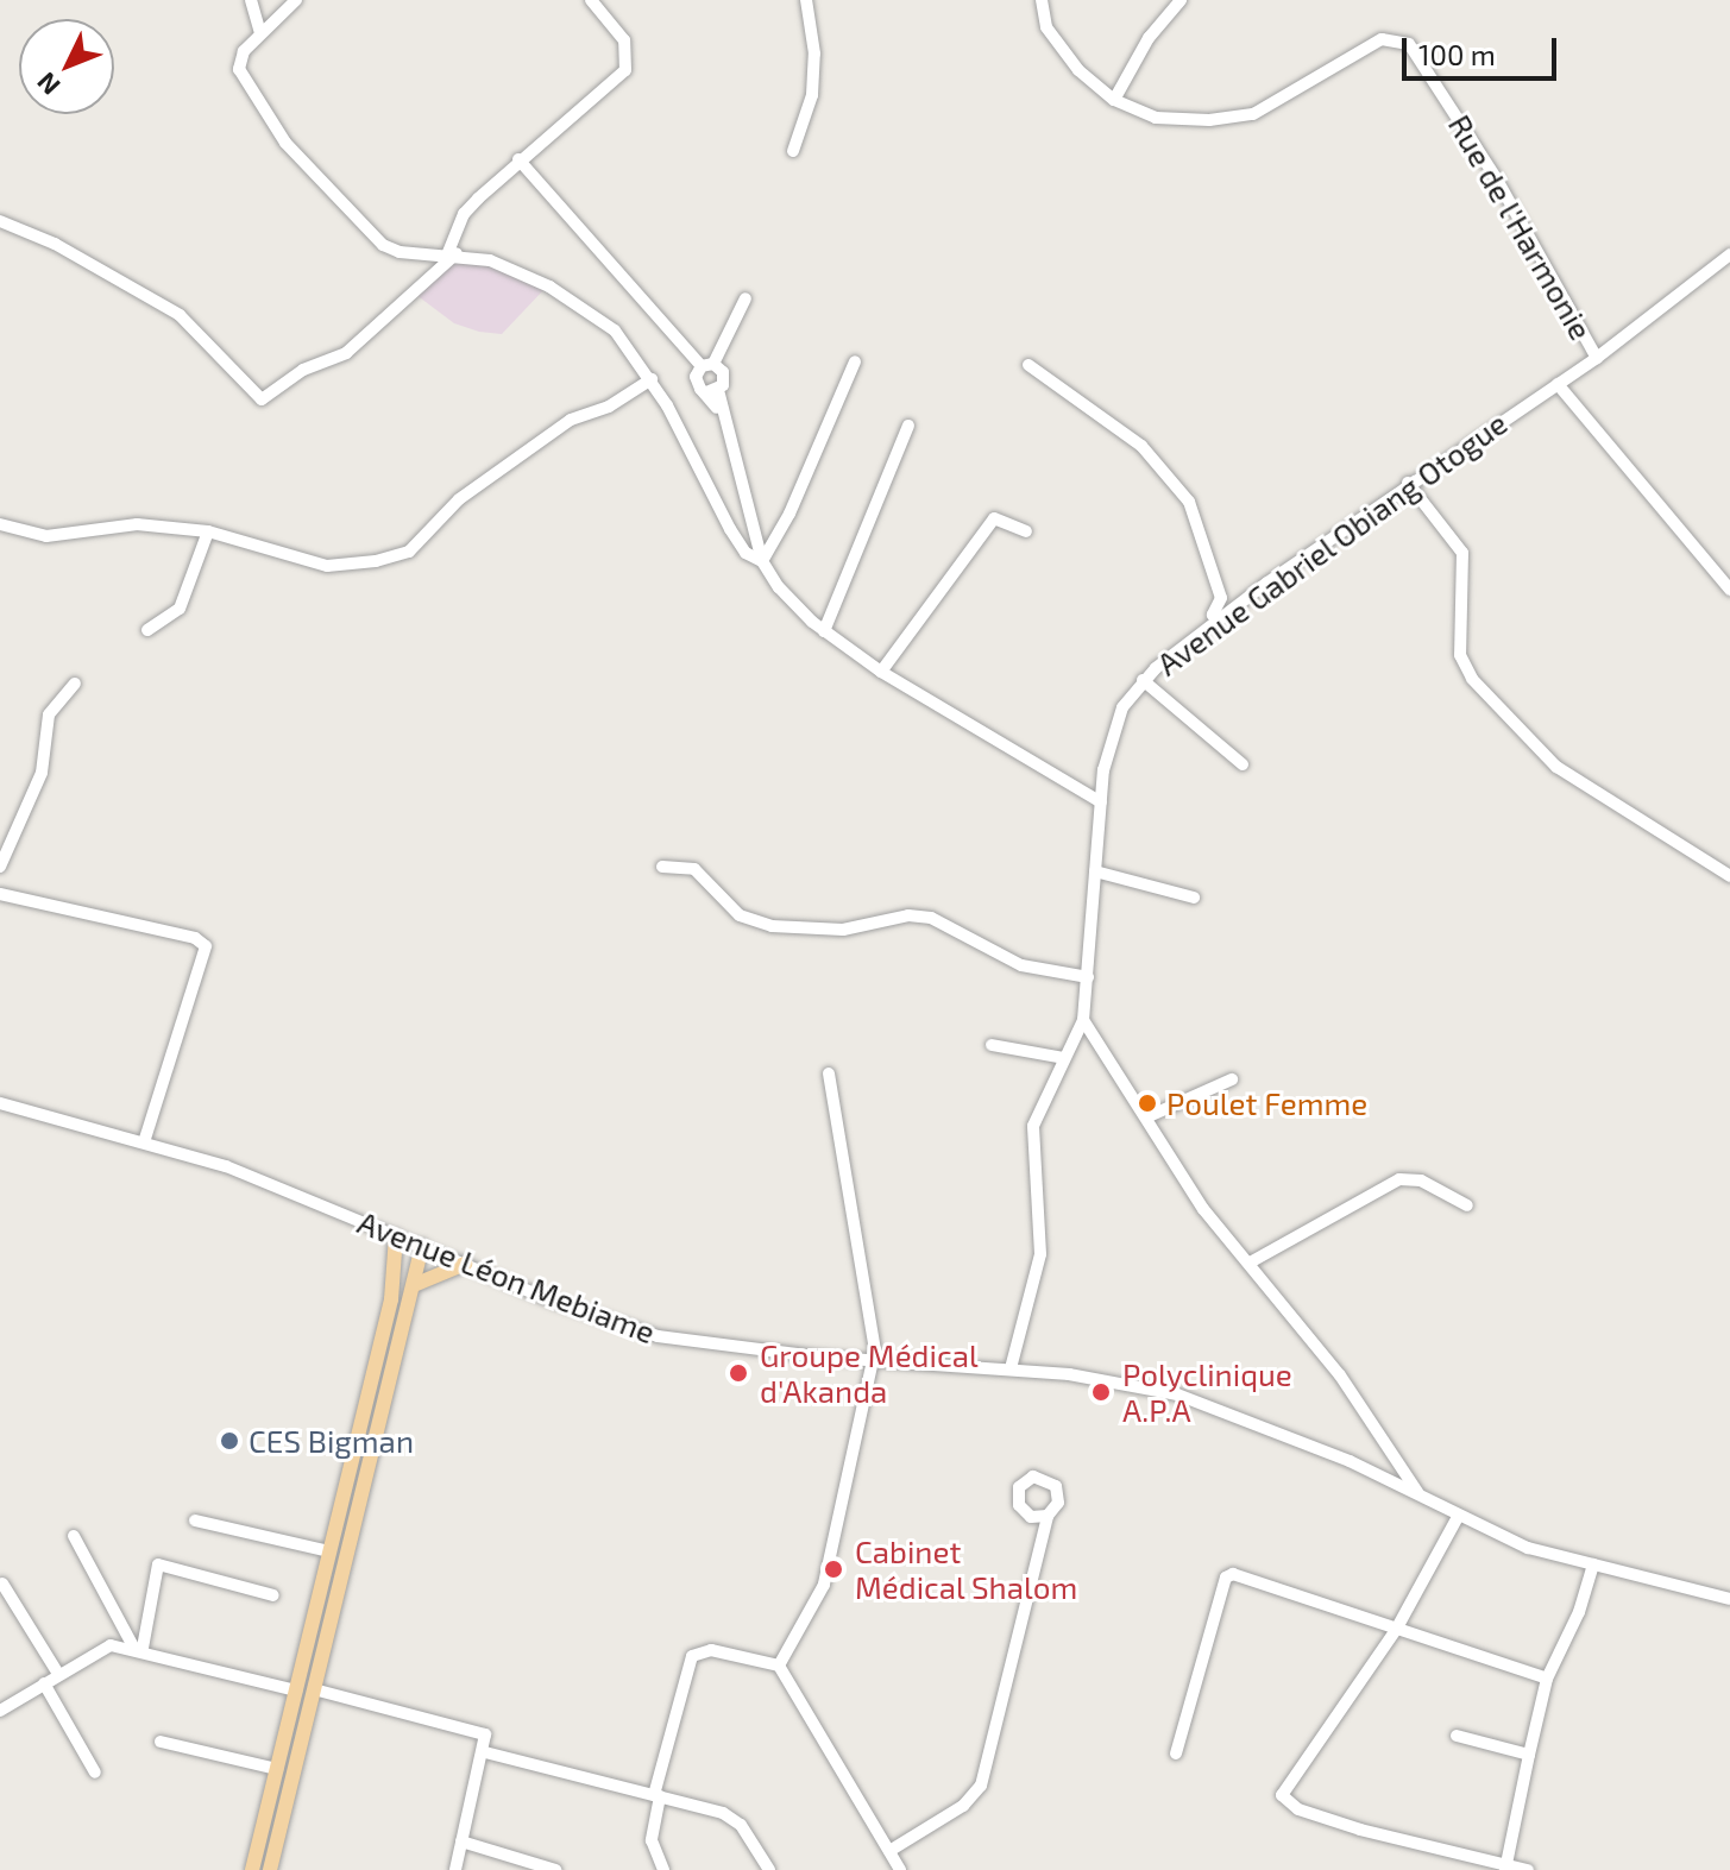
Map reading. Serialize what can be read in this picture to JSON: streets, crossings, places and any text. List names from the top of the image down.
{
  "streets": {
    "street": ["Rue de l'Harmonie", "Avenue Gabriel Obiang Otogue", "Avenue Léon Mebiame"]
  },
  "crossings": [
    ["Rue de l'Harmonie", "Avenue Gabriel Obiang Otogue"],
    ["Avenue Gabriel Obiang Otogue", "Avenue Léon Mebiame"]
  ],
  "places": [
    "Poulet Femme",
    "Groupe Médical d'Akanda",
    "Polyclinique A.P.A",
    "CES Bigman",
    "Cabinet Médical Shalom"
  ],
  "scale_bar": "100 m",
  "north": "bottom left"
}
